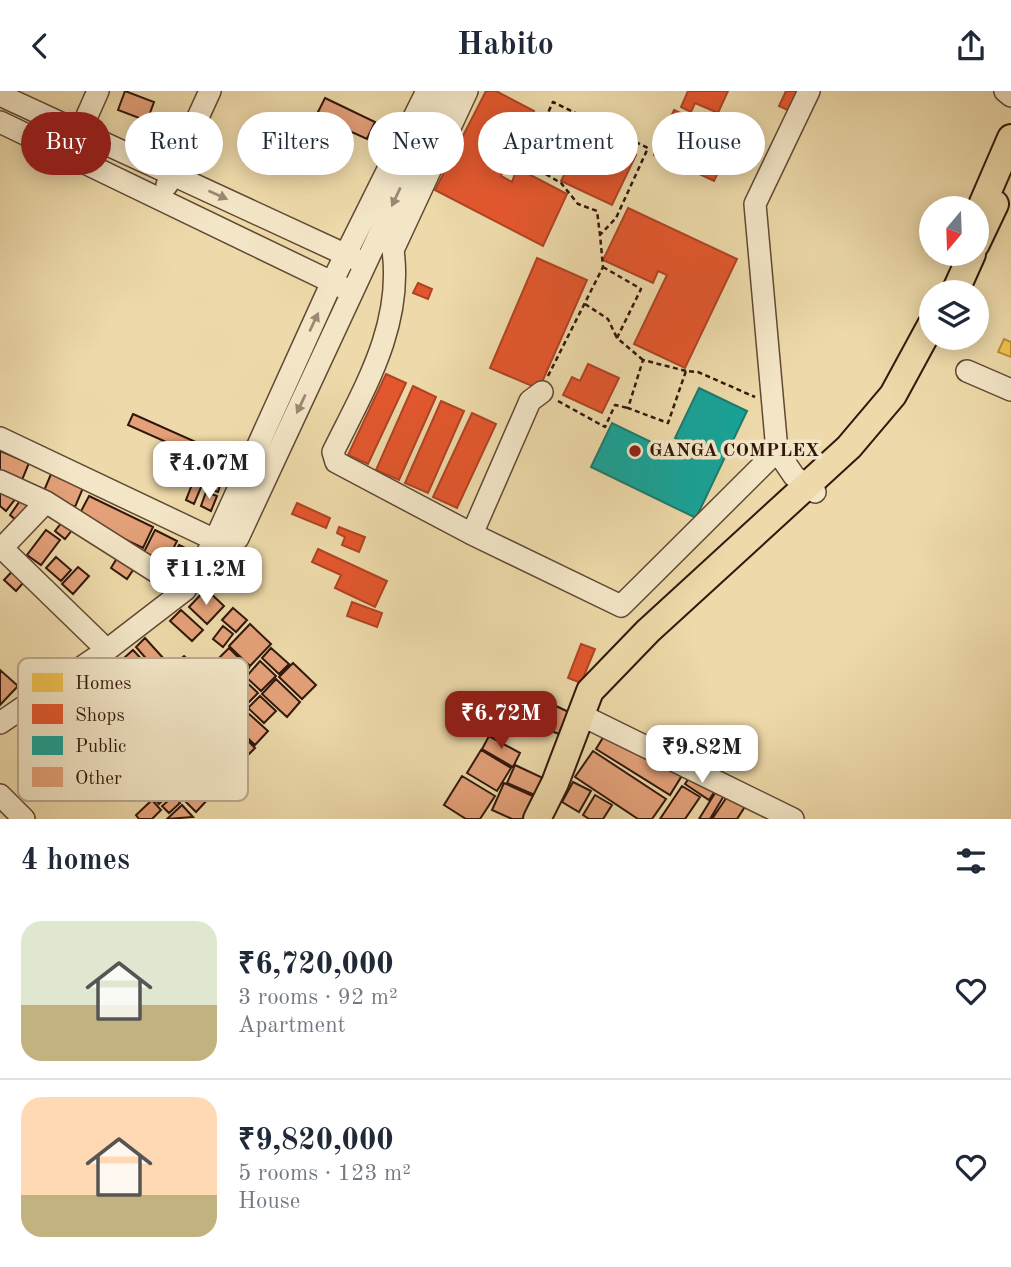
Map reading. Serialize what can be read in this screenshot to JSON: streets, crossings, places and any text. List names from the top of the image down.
{
  "places": ["GANGA COMPLEX"],
  "legend": [
    "Homes",
    "Shops",
    "Public",
    "Other"
  ],
  "north": "bottom",
  "page": {
    "header": "Habito",
    "chip": [
      "Buy",
      "Rent",
      "Filters",
      "New",
      "Apartment",
      "House"
    ],
    "price": [
      "₹4.07M",
      "₹11.2M",
      "₹6.72M",
      "₹9.82M"
    ],
    "heading": "4 homes",
    "list": [
      {
        "name": "₹6,720,000",
        "note": "3 rooms · 92 m² · Apartment"
      },
      {
        "name": "₹9,820,000",
        "note": "5 rooms · 123 m² · House"
      }
    ]
  }
}
